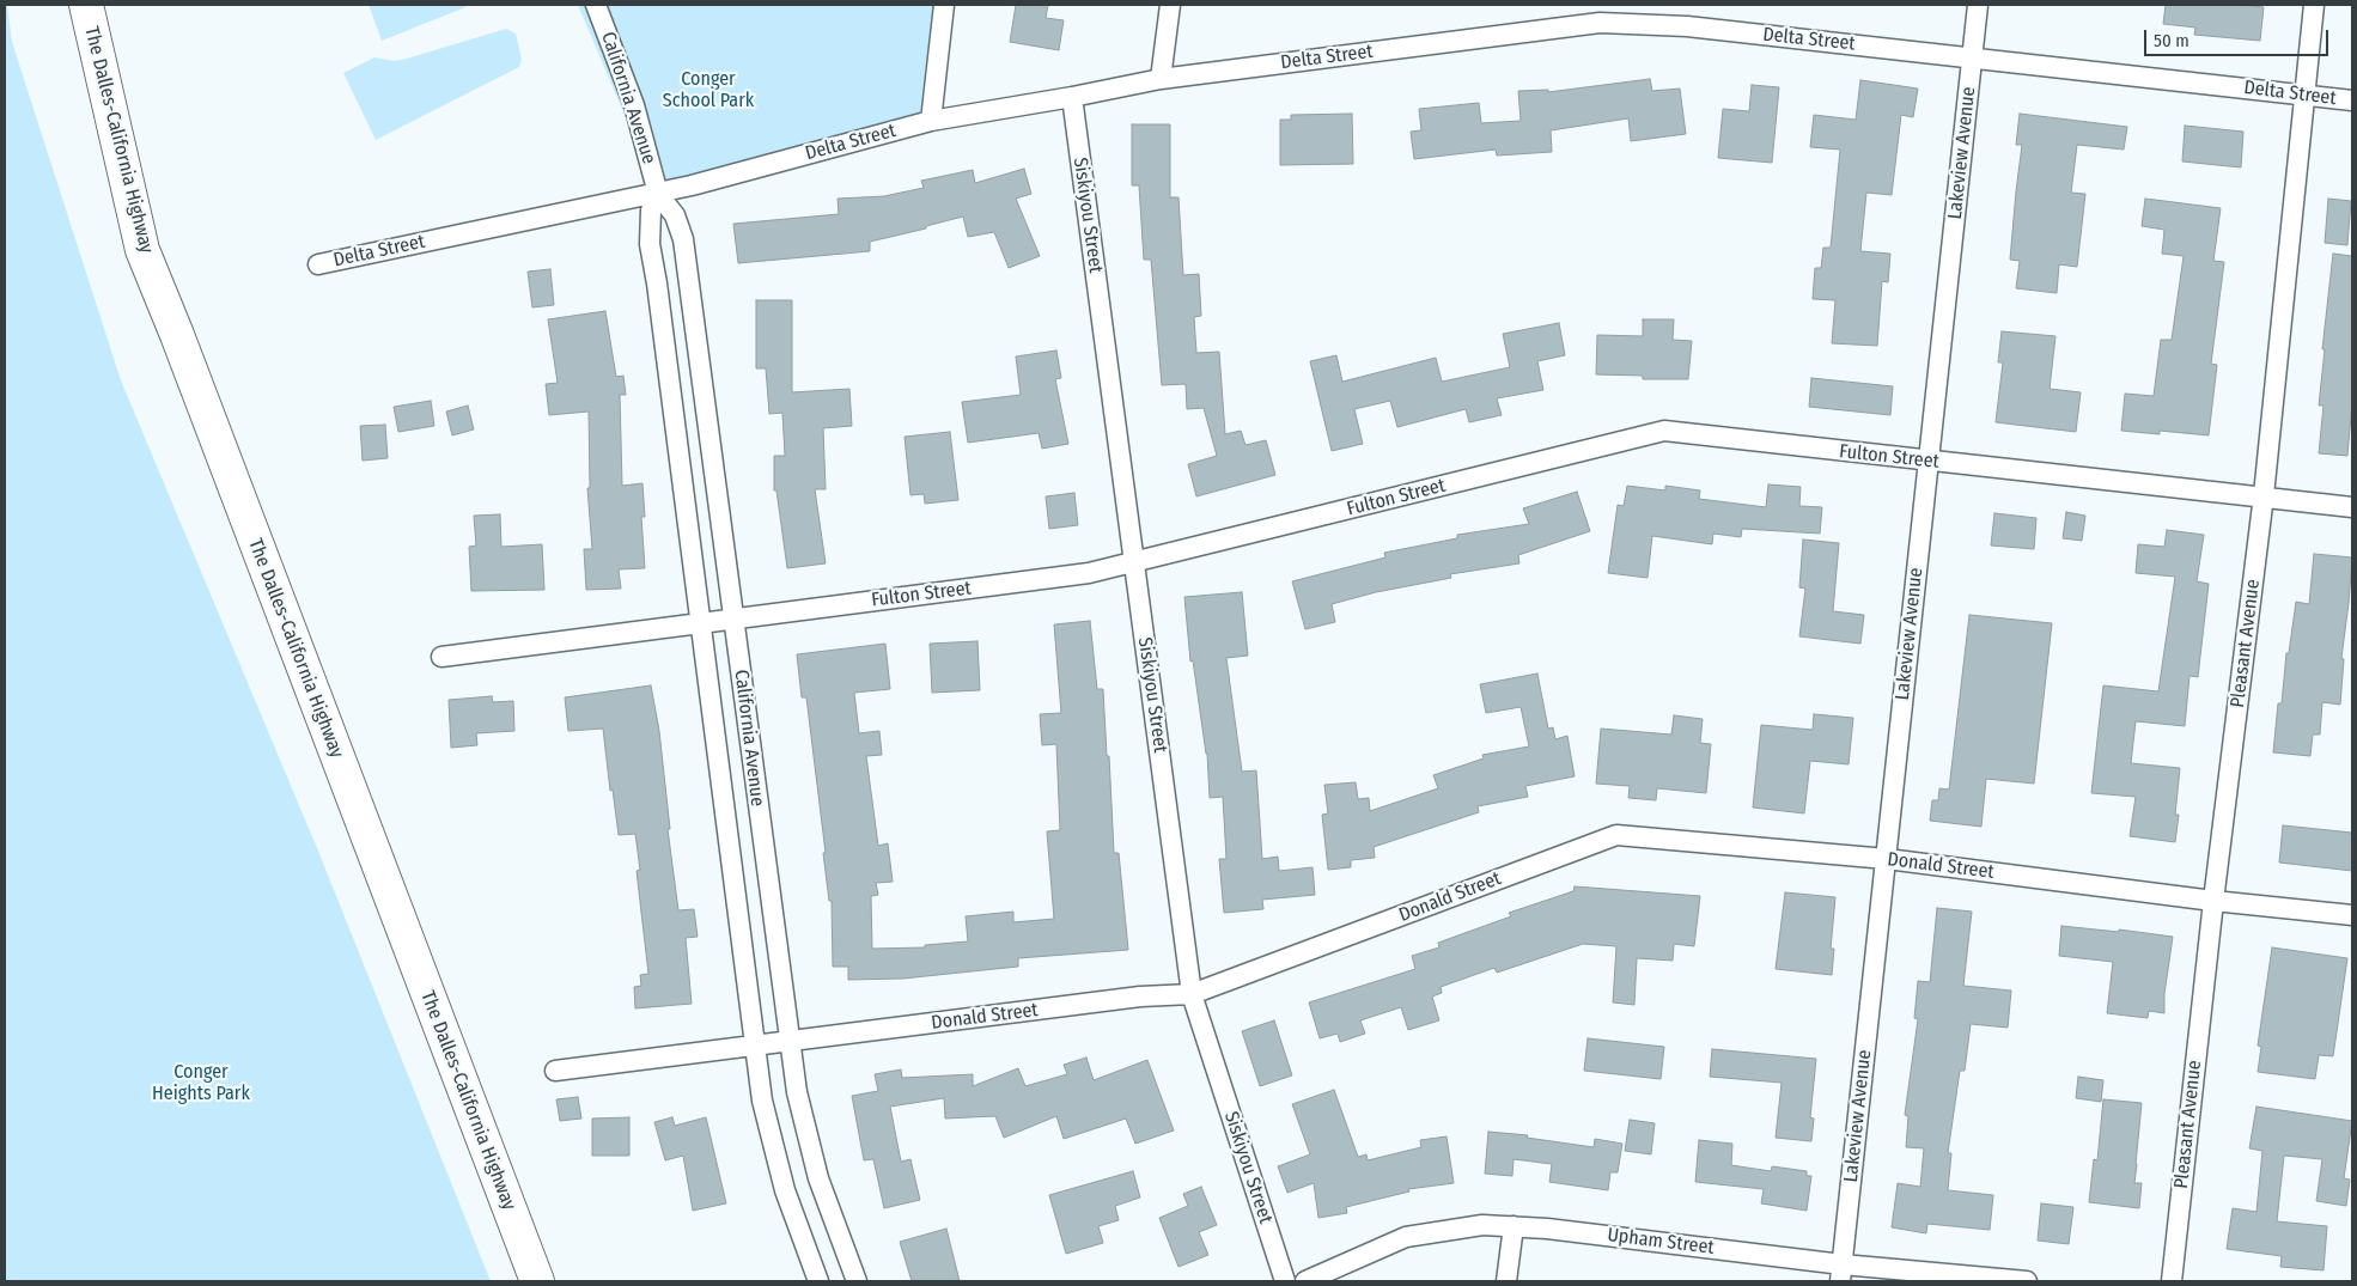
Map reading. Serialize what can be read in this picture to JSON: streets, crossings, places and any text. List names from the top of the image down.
{
  "streets": {
    "highway": ["The Dalles-California Highway"],
    "street": [
      "Delta Street",
      "California Avenue",
      "Lakeview Avenue",
      "Siskiyou Street",
      "Fulton Street",
      "Pleasant Avenue",
      "Donald Street",
      "Upham Street"
    ]
  },
  "crossings": [
    ["Delta Street", "California Avenue"],
    ["Delta Street", "Lakeview Avenue"],
    ["Delta Street", "Siskiyou Street"],
    ["Delta Street", "Pleasant Avenue"],
    ["California Avenue", "Fulton Street"],
    ["California Avenue", "Donald Street"],
    ["Lakeview Avenue", "Fulton Street"],
    ["Lakeview Avenue", "Donald Street"],
    ["Lakeview Avenue", "Upham Street"],
    ["Siskiyou Street", "Fulton Street"],
    ["Siskiyou Street", "Donald Street"],
    ["Fulton Street", "Pleasant Avenue"],
    ["Pleasant Avenue", "Donald Street"]
  ],
  "parks": ["Conger School Park", "Conger Heights Park"],
  "scale_bar": "50 m"
}
